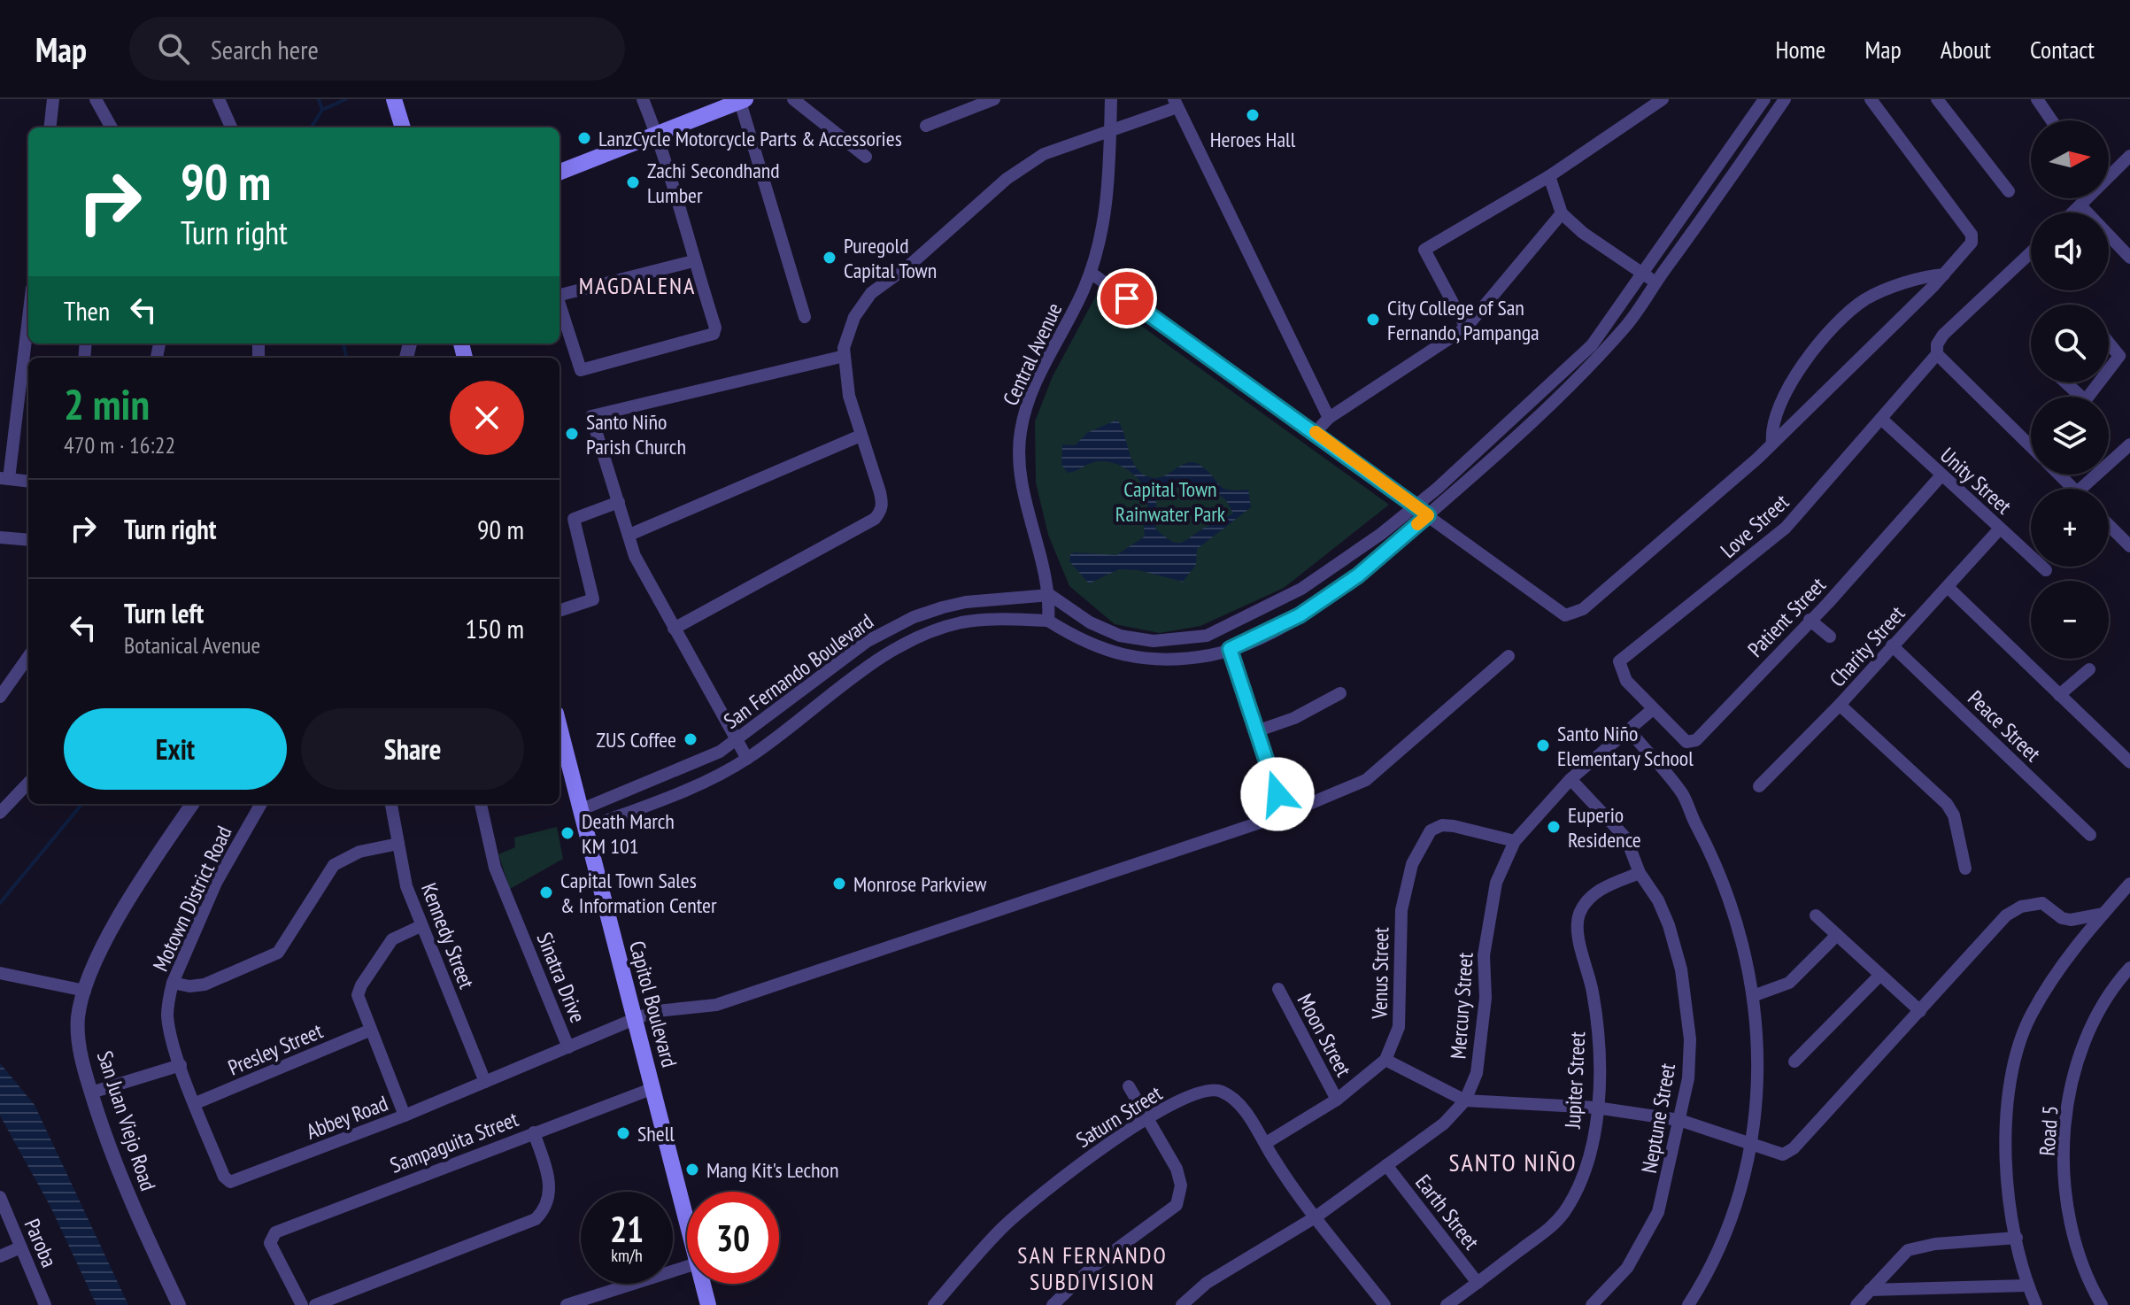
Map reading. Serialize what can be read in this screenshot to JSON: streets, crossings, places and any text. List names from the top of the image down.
{
  "streets": {
    "main road": ["Capitol Boulevard"],
    "street": [
      "Central Avenue",
      "Unity Street",
      "Love Street",
      "Patient Street",
      "Charity Street",
      "San Fernando Boulevard",
      "Peace Street",
      "Motown District Road",
      "Kennedy Street",
      "Venus Street",
      "Sinatra Drive",
      "Mercury Street",
      "Moon Street",
      "Presley Street",
      "Jupiter Street",
      "Saturn Street",
      "Abbey Road",
      "Neptune Street",
      "San Juan Viejo Road",
      "Road 5",
      "Sampaguita Street",
      "Earth Street",
      "Paroba"
    ]
  },
  "crossings": [
    ["Central Avenue", "San Fernando Boulevard"],
    ["Unity Street", "Love Street"],
    ["Unity Street", "Patient Street"],
    ["Unity Street", "Charity Street"],
    ["Love Street", "Patient Street"],
    ["Love Street", "Mercury Street"],
    ["Patient Street", "Mercury Street"],
    ["Charity Street", "Peace Street"],
    ["San Fernando Boulevard", "Capitol Boulevard"],
    ["Motown District Road", "Presley Street"],
    ["Motown District Road", "Abbey Road"],
    ["Kennedy Street", "Abbey Road"],
    ["Venus Street", "Mercury Street"],
    ["Venus Street", "Moon Street"],
    ["Venus Street", "Saturn Street"],
    ["Sinatra Drive", "Abbey Road"],
    ["Capitol Boulevard", "Abbey Road"],
    ["Capitol Boulevard", "Sampaguita Street"],
    ["Mercury Street", "Saturn Street"],
    ["Mercury Street", "Neptune Street"],
    ["Mercury Street", "Earth Street"],
    ["Jupiter Street", "Neptune Street"],
    ["Jupiter Street", "Earth Street"]
  ],
  "districts": ["MAGDALENA", "SANTO NIÑO", "SAN FERNANDO SUBDIVISION"],
  "parks": ["Capital Town Rainwater Park"],
  "places": [
    "Heroes Hall",
    "LanzCycle Motorcycle Parts & Accessories",
    "Zachi Secondhand Lumber",
    "Puregold Capital Town",
    "City College of San Fernando, Pampanga",
    "Santo Niño Parish Church",
    "ZUS Coffee",
    "Santo Niño Elementary School",
    "Euperio Residence",
    "Death March KM 101",
    "Monrose Parkview",
    "Capital Town Sales & Information Center",
    "Shell",
    "Mang Kit's Lechon"
  ],
  "north": "right",
  "page": {
    "header": "Map",
    "search": "Search here",
    "nav": [
      "Home",
      "Map",
      "About",
      "Contact"
    ],
    "map_buttons": ["+", "−"],
    "turn": ["90 m", "Turn right"],
    "then": "Then",
    "heading": ["2 min", "470 m · 16:22"],
    "list": [
      {
        "name": "Turn right",
        "value": "90 m"
      },
      {
        "name": "Turn left",
        "note": "Botanical Avenue",
        "value": "150 m"
      }
    ],
    "buttons": ["Exit", "Share"],
    "speed": "21 km/h",
    "limit": "30"
  }
}
